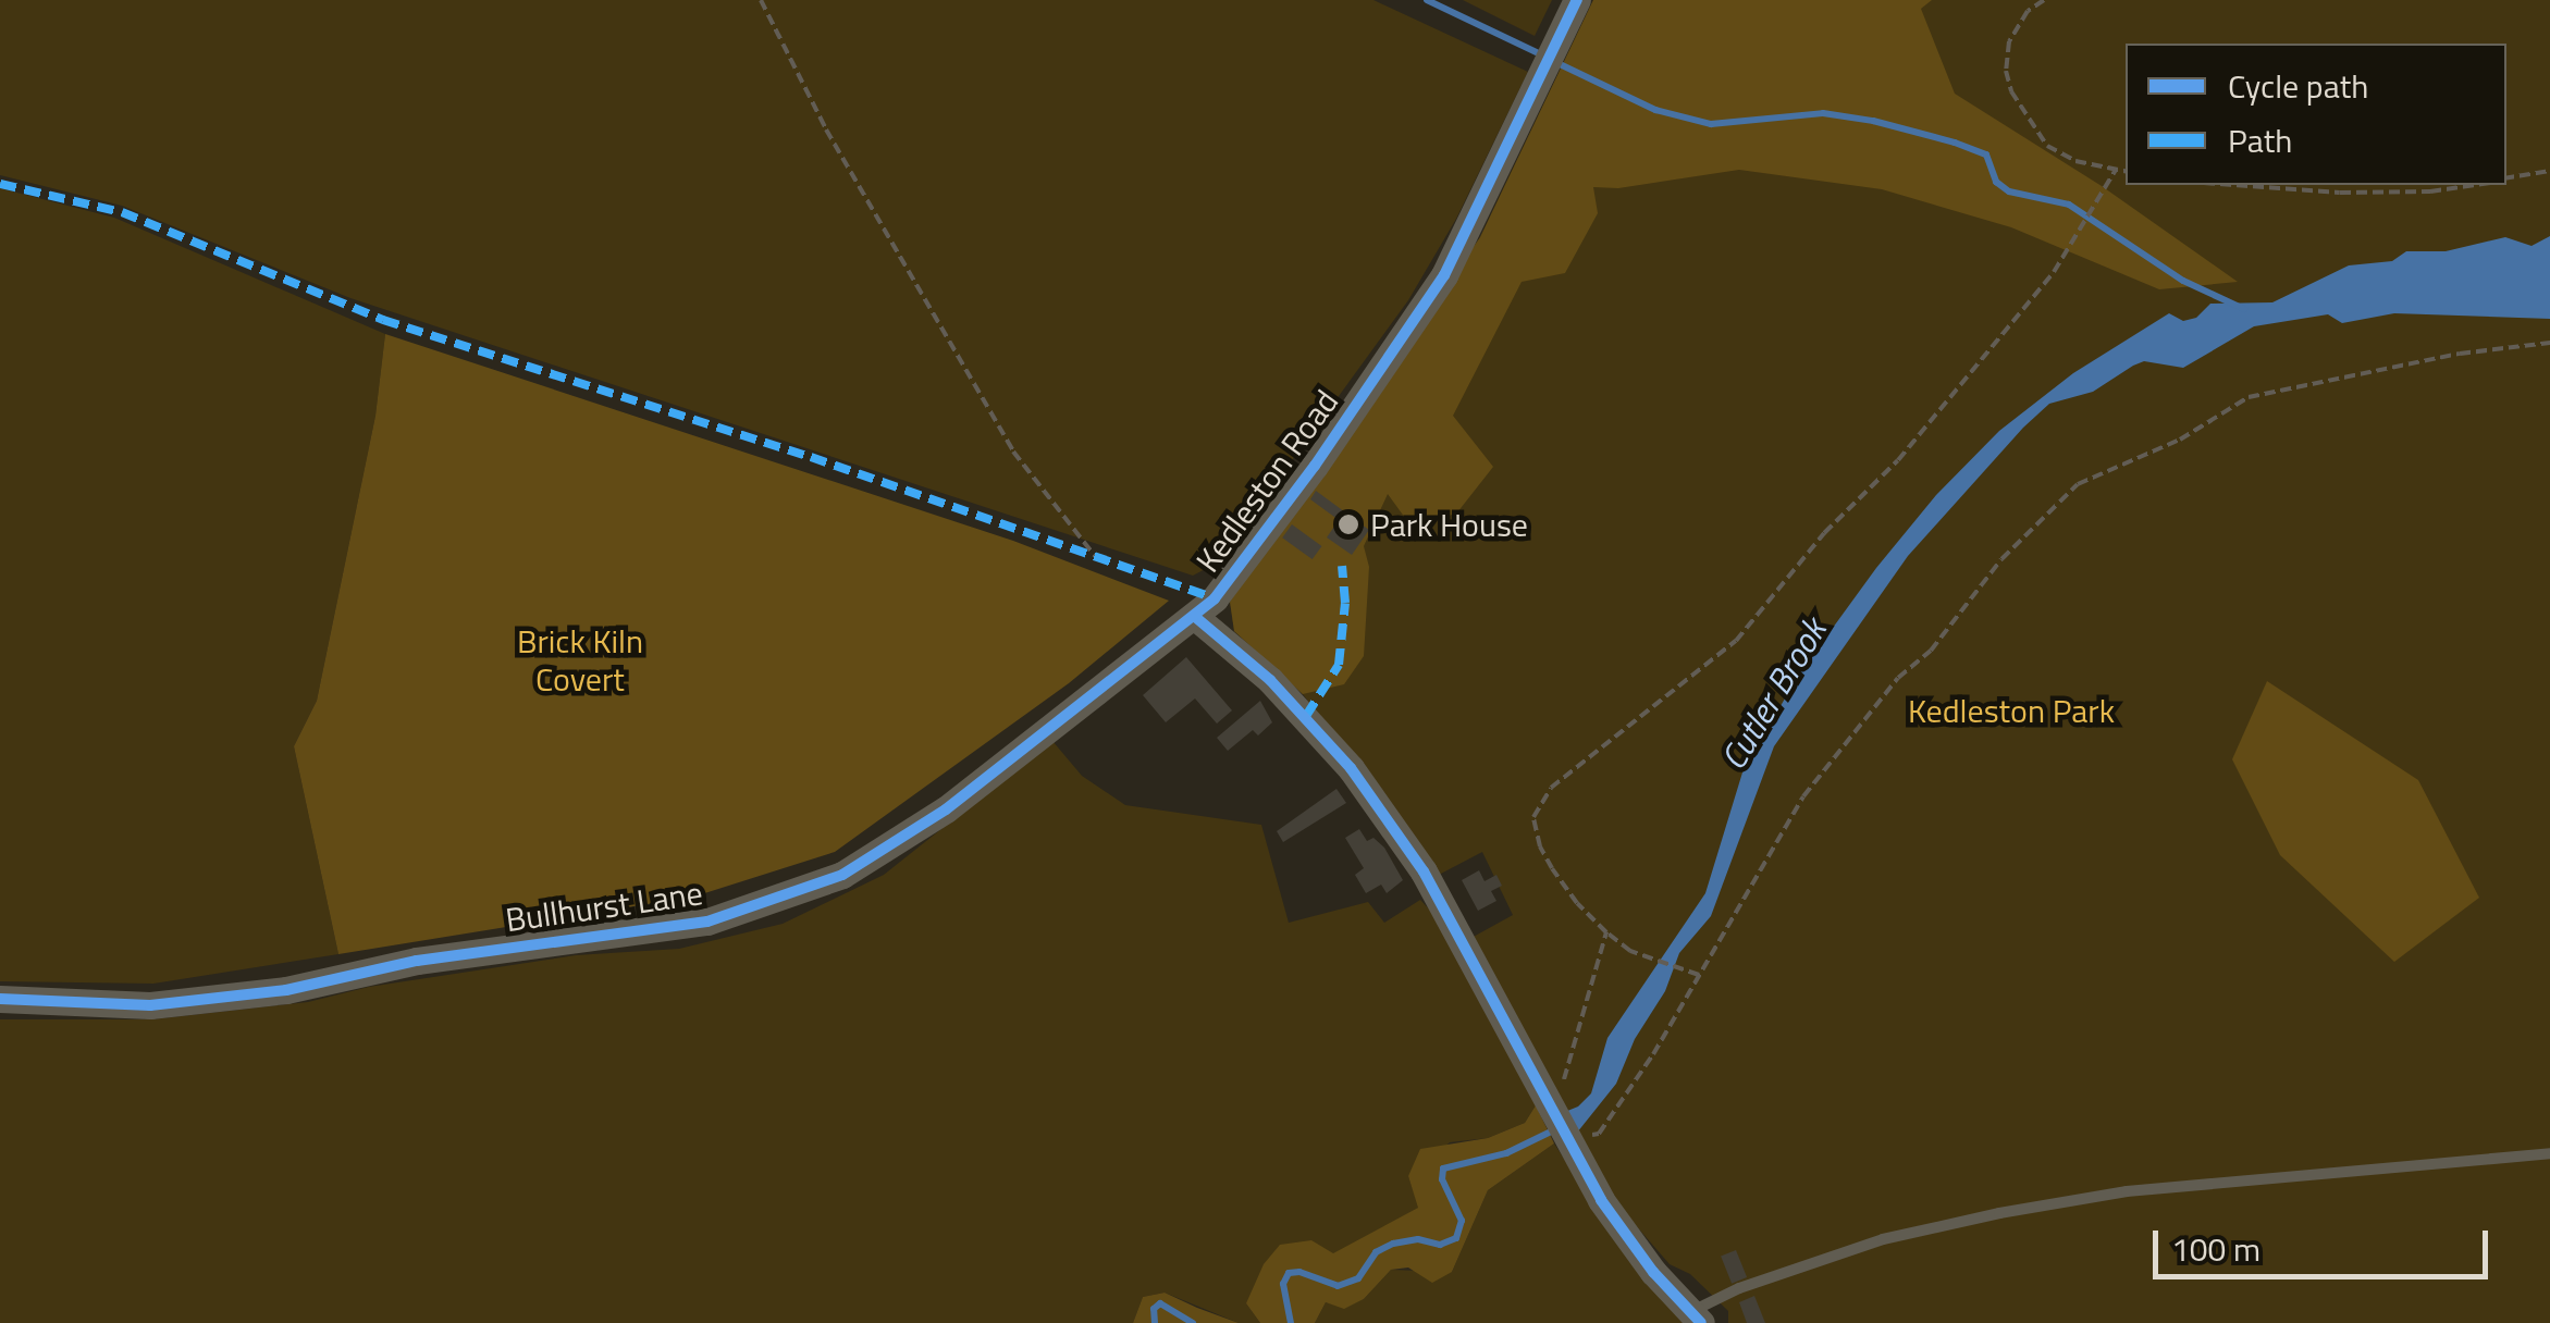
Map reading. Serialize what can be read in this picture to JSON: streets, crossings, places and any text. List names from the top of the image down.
{
  "streets": {
    "street": ["Kedleston Road", "Bullhurst Lane"]
  },
  "crossings": [
    ["Kedleston Road", "Bullhurst Lane"]
  ],
  "water": ["Cutler Brook"],
  "parks": ["Brick Kiln Covert", "Kedleston Park"],
  "places": ["Park House"],
  "legend": ["Cycle path", "Path"],
  "scale_bar": "100 m"
}
